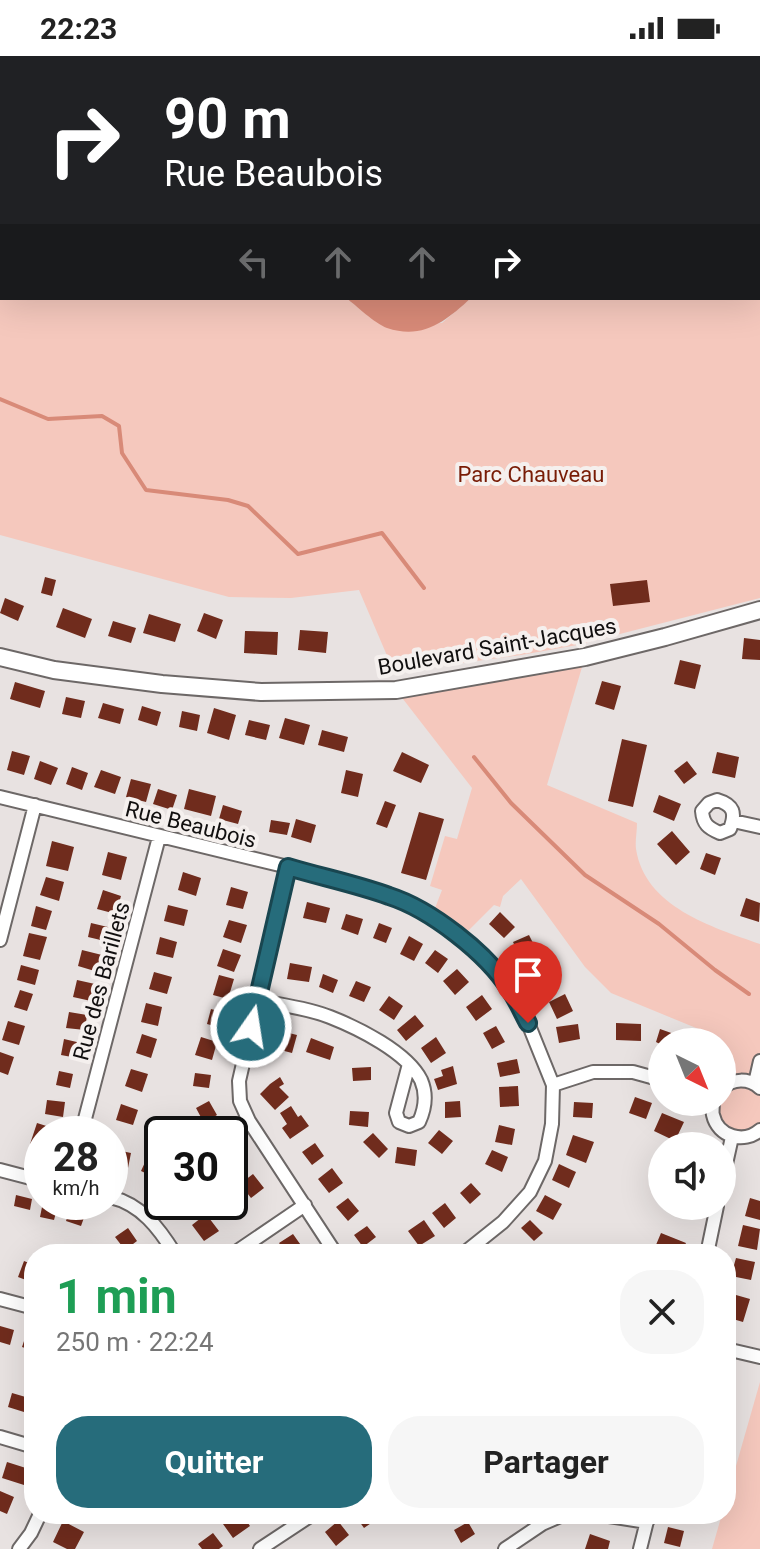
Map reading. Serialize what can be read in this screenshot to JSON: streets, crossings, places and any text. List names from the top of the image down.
{
  "streets": {
    "street": ["Boulevard Saint-Jacques", "Rue Beaubois", "Rue des Barillets"]
  },
  "crossings": [
    ["Rue Beaubois", "Rue des Barillets"]
  ],
  "parks": ["Parc Chauveau"],
  "north": "bottom right",
  "page": {
    "status": "22:23",
    "turn": ["90 m", "Rue Beaubois"],
    "speed": "28 km/h",
    "limit": "30",
    "heading": ["1 min", "250 m · 22:24"],
    "buttons": ["Quitter", "Partager"]
  }
}
